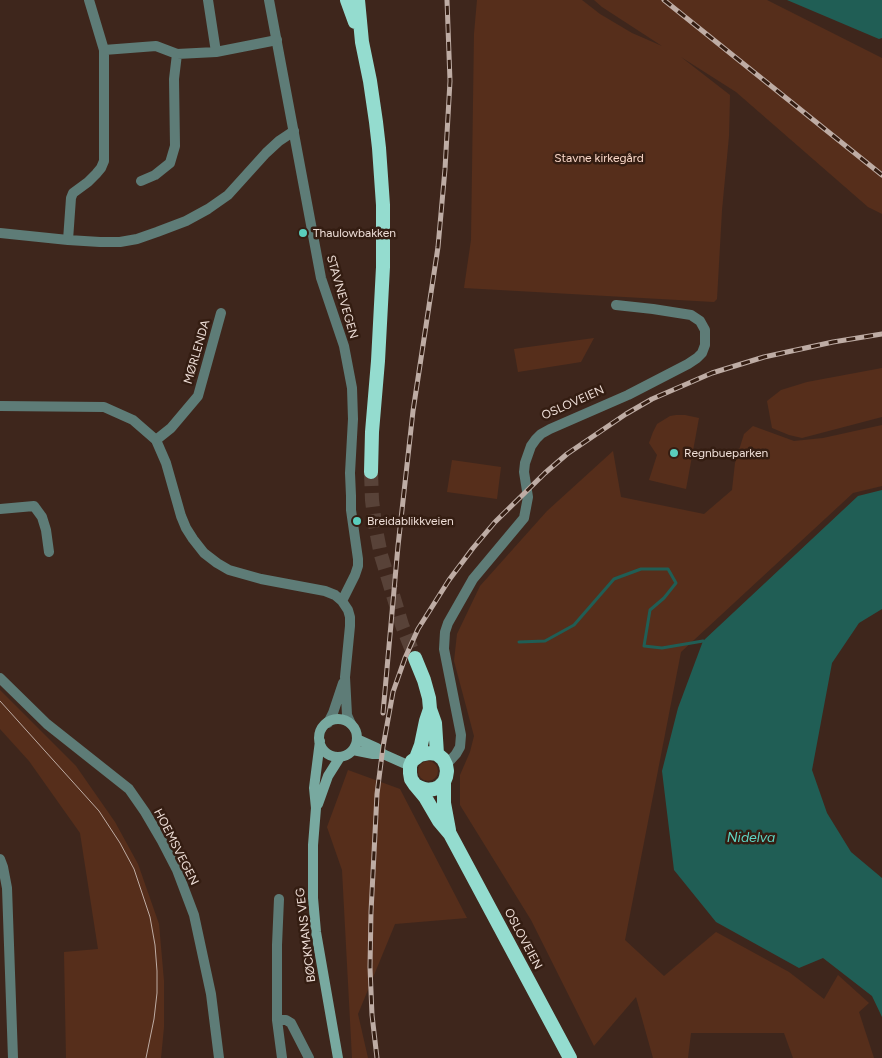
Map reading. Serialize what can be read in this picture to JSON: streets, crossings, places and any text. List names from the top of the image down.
{
  "streets": {
    "highway": ["OSLOVEIEN"],
    "main road": ["BØCKMANS VEG"],
    "street": ["STAVNEVEGEN", "MØRLENDA", "HOEMSVEGEN"]
  },
  "water": ["Nidelva"],
  "parks": ["Stavne kirkegård"],
  "places": ["Thaulowbakken", "Regnbueparken", "Breidablikkveien"]
}
